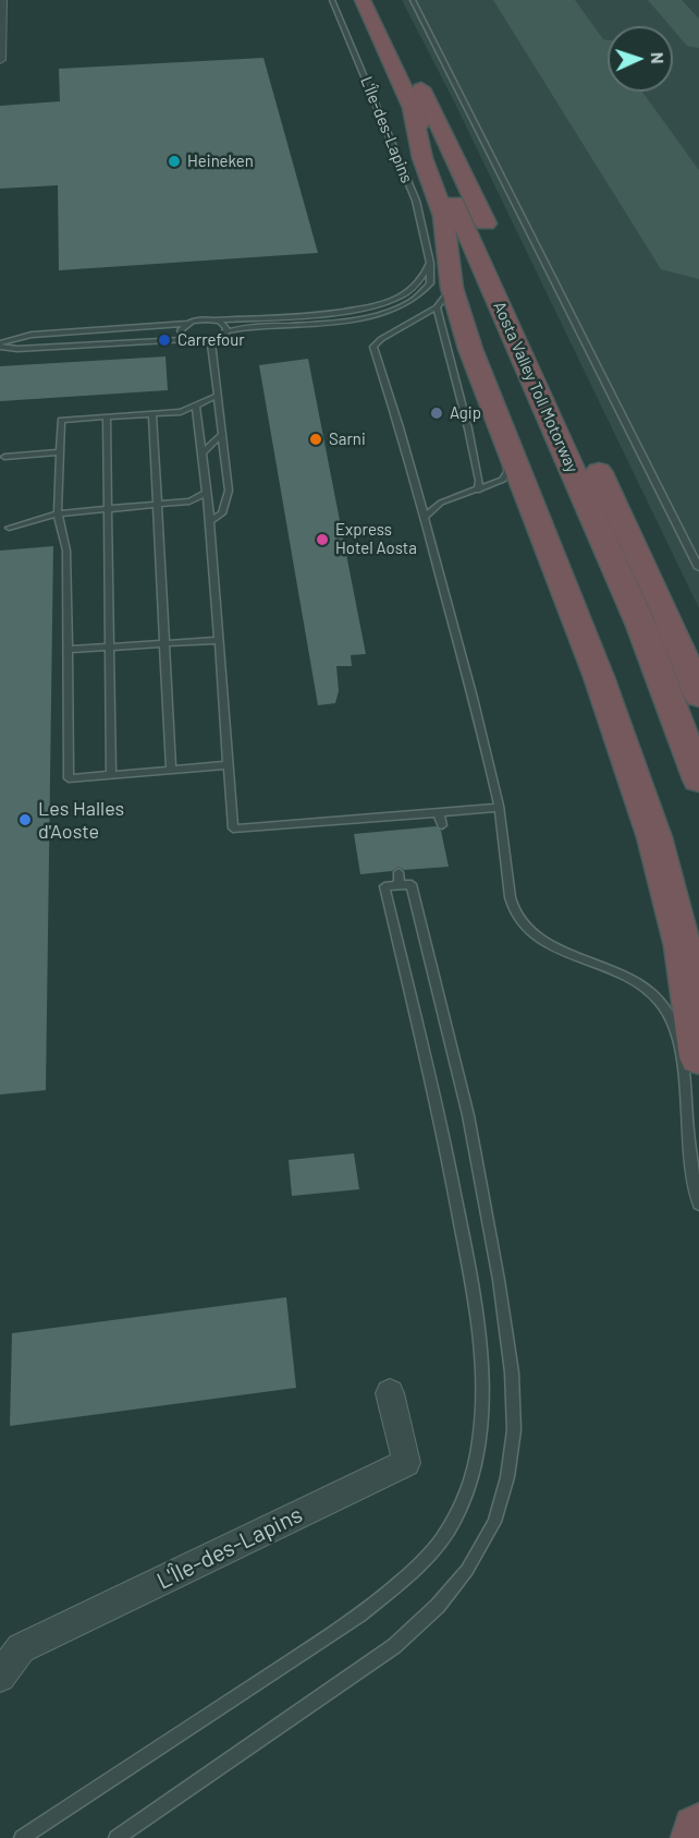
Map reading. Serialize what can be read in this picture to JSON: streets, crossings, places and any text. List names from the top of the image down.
{
  "streets": {
    "highway": ["Aosta Valley Toll Motorway"],
    "street": ["L'Île-des-Lapins"]
  },
  "places": [
    "Heineken",
    "Carrefour",
    "Agip",
    "Sarni",
    "Express Hotel Aosta",
    "Les Halles d'Aoste"
  ],
  "north": "right"
}
